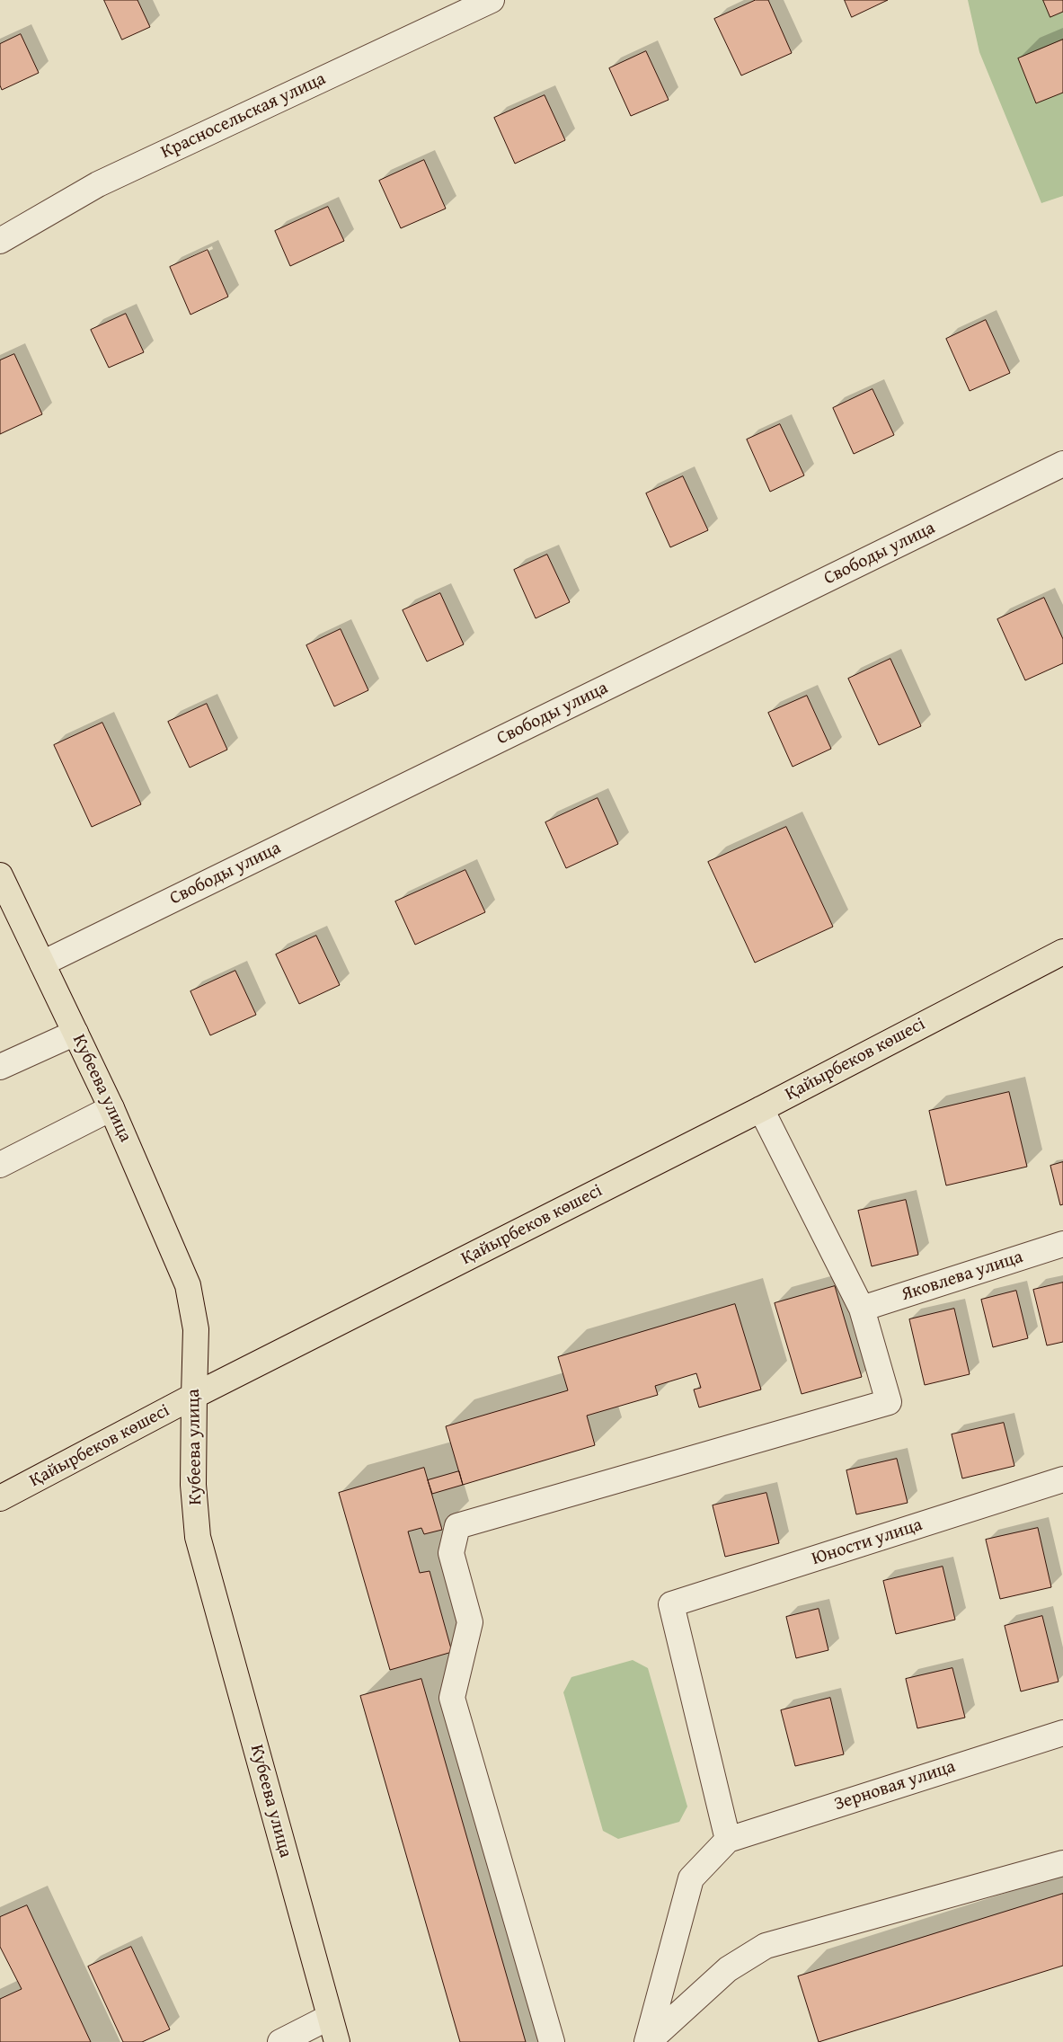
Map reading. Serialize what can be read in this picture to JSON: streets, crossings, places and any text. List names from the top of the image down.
{
  "streets": {
    "main road": ["Қайырбеков көшесі", "Кубеева улица"],
    "street": [
      "Красносельская улица",
      "Свободы улица",
      "Яковлева улица",
      "Юности улица",
      "Зерновая улица"
    ]
  },
  "crossings": [
    ["Свободы улица", "Кубеева улица"],
    ["Қайырбеков көшесі", "Кубеева улица"],
    ["Юности улица", "Зерновая улица"]
  ]
}
